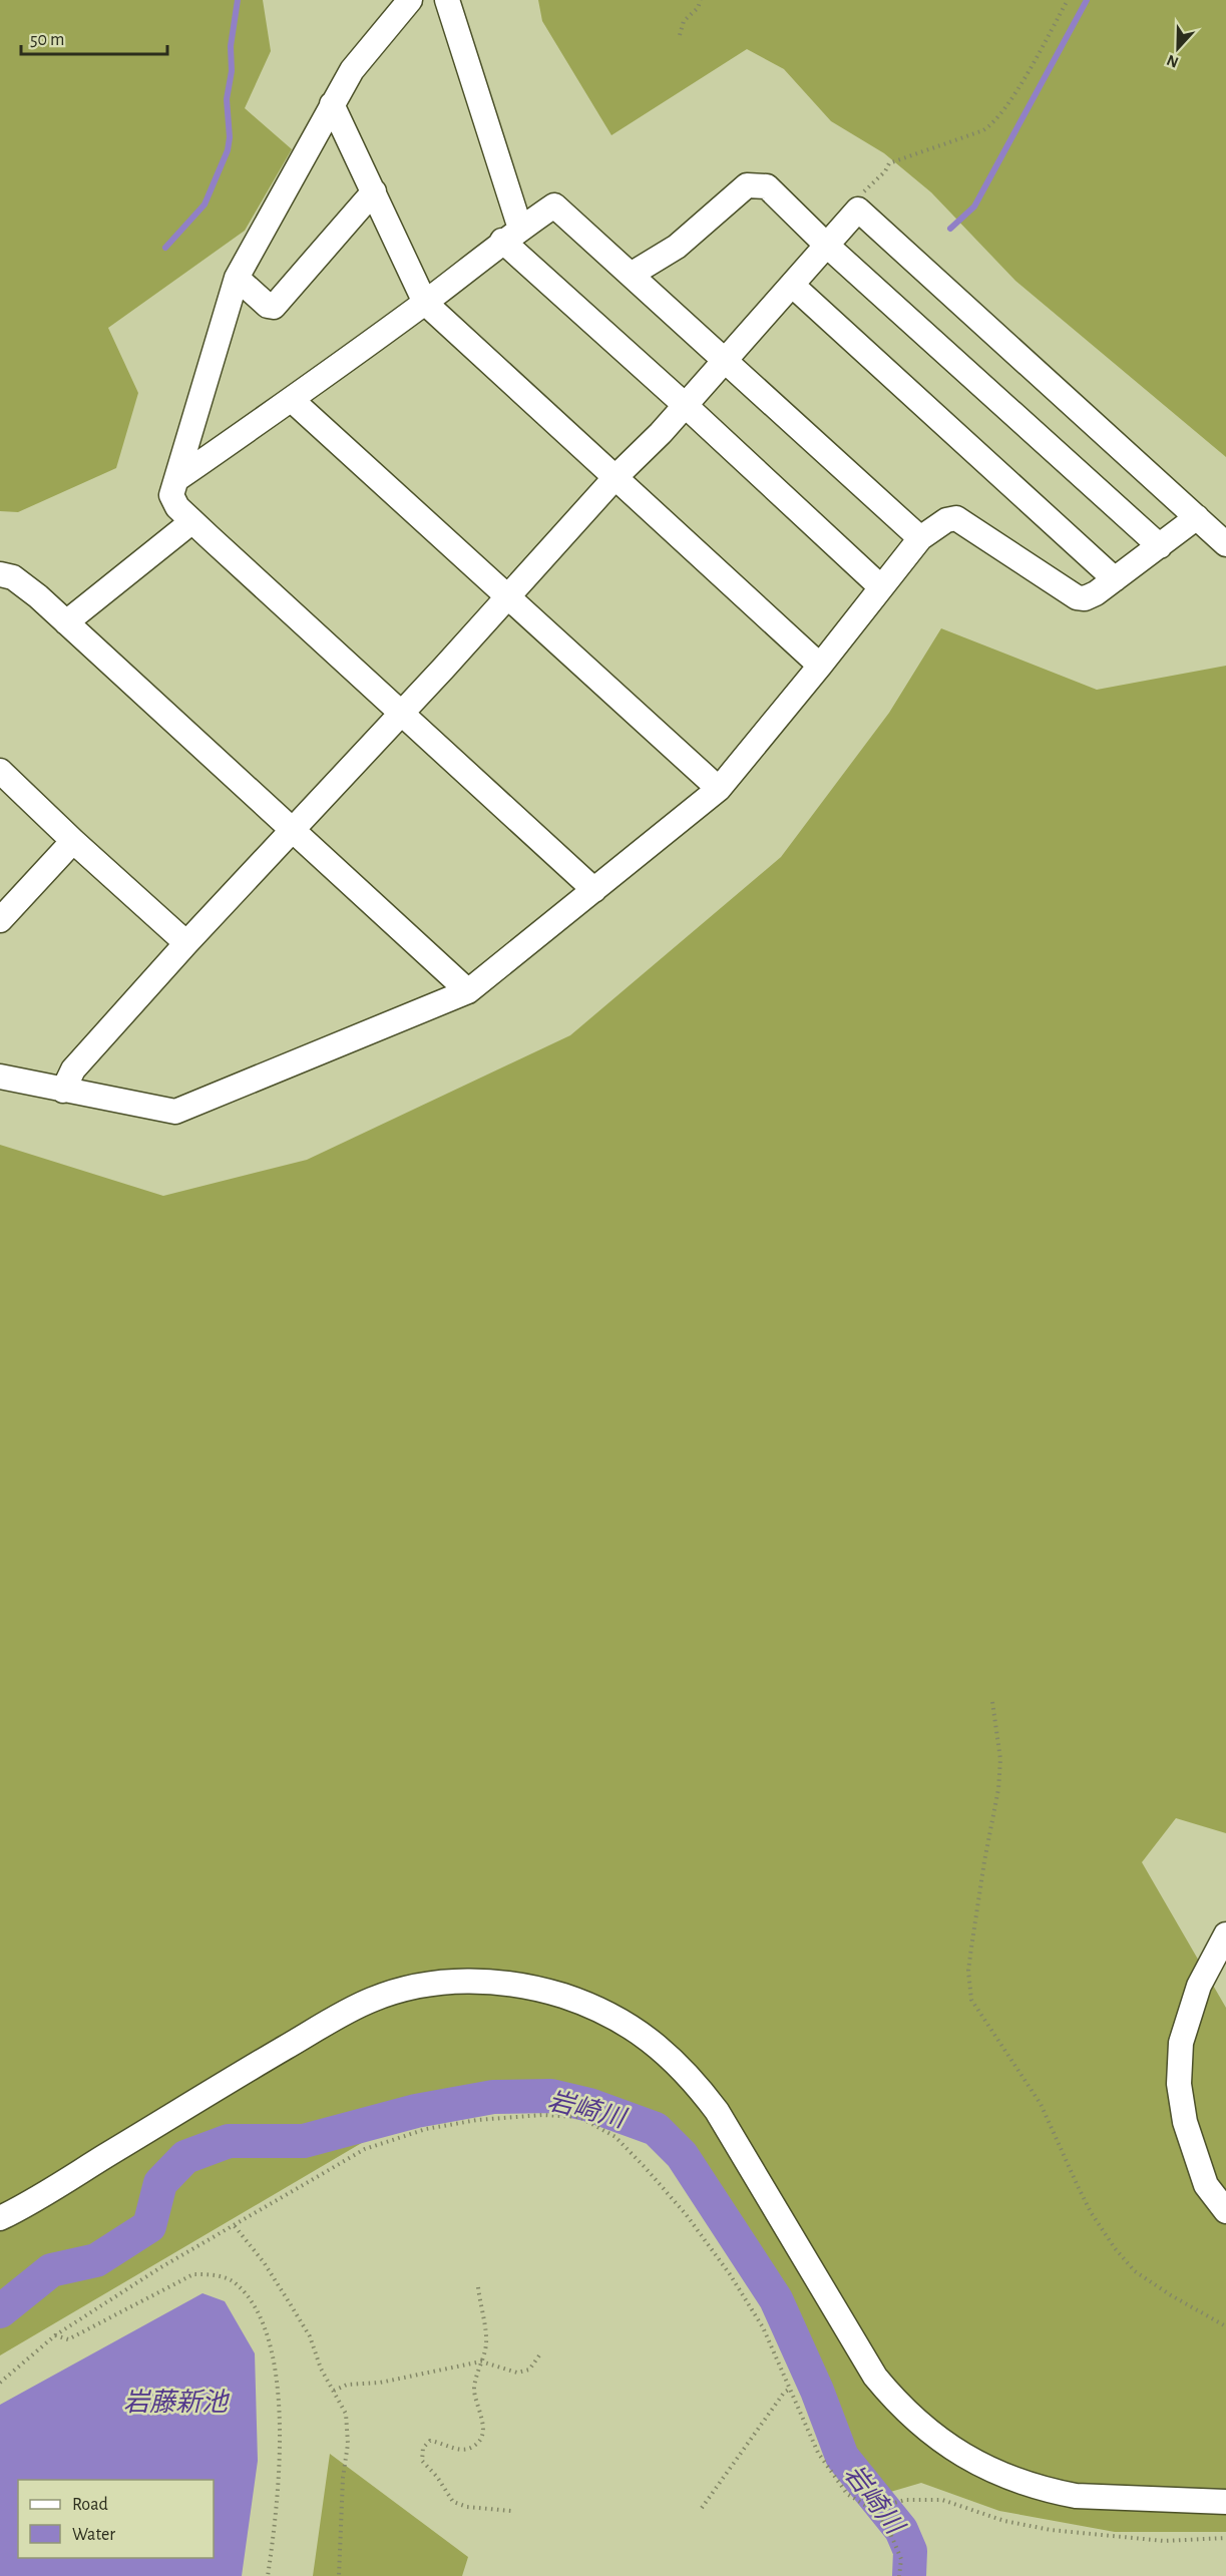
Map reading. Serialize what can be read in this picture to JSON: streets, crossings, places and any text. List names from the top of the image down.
{
  "water": ["岩崎川", "岩藤新池"],
  "legend": ["Road", "Water"],
  "scale_bar": "50 m",
  "north": "bottom"
}
